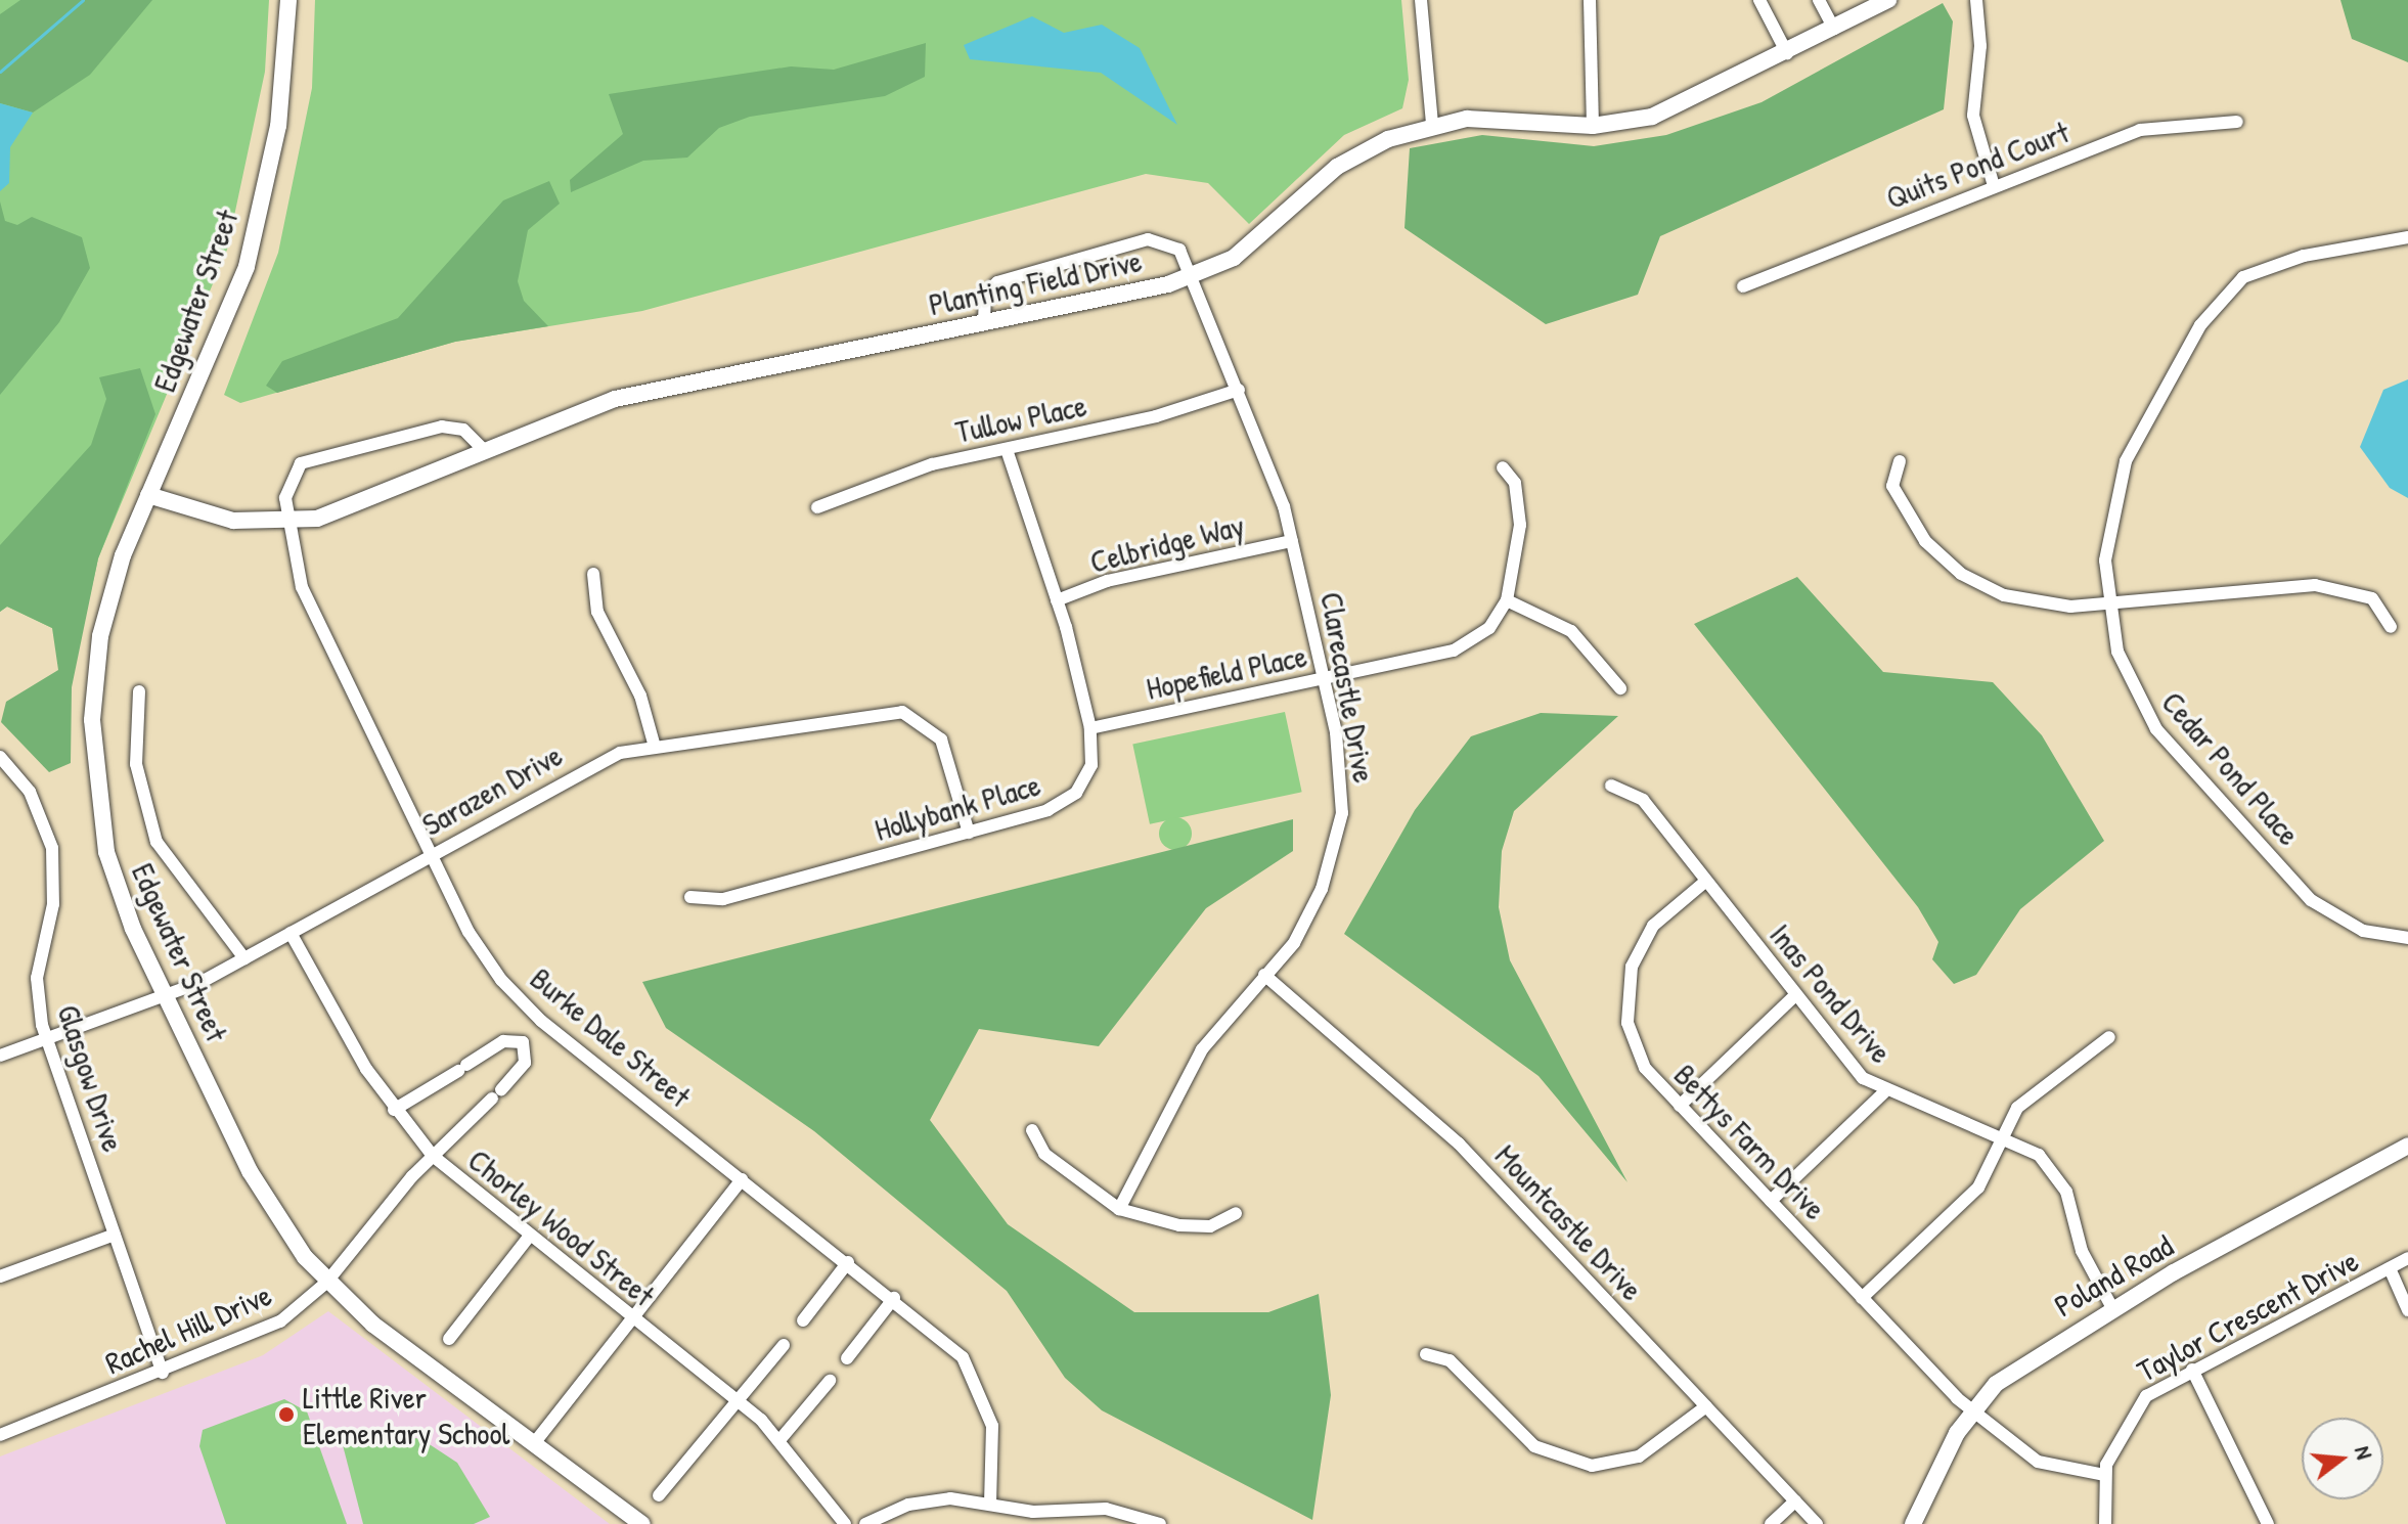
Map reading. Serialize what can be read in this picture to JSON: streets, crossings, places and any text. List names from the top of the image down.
{
  "streets": {
    "street": [
      "Quits Pond Court",
      "Planting Field Drive",
      "Edgewater Street",
      "Tullow Place",
      "Celbridge Way",
      "Hopefield Place",
      "Clarecastle Drive",
      "Cedar Pond Place",
      "Sarazen Drive",
      "Hollybank Place",
      "Inas Pond Drive",
      "Burke Dale Street",
      "Glasgow Drive",
      "Bettys Farm Drive",
      "Mountcastle Drive",
      "Chorley Wood Street",
      "Poland Road",
      "Taylor Crescent Drive",
      "Rachel Hill Drive"
    ]
  },
  "crossings": [
    ["Planting Field Drive", "Edgewater Street"],
    ["Planting Field Drive", "Clarecastle Drive"],
    ["Planting Field Drive", "Burke Dale Street"],
    ["Edgewater Street", "Sarazen Drive"],
    ["Edgewater Street", "Rachel Hill Drive"],
    ["Tullow Place", "Clarecastle Drive"],
    ["Tullow Place", "Hollybank Place"],
    ["Celbridge Way", "Clarecastle Drive"],
    ["Celbridge Way", "Hollybank Place"],
    ["Hopefield Place", "Clarecastle Drive"],
    ["Hopefield Place", "Hollybank Place"],
    ["Clarecastle Drive", "Mountcastle Drive"],
    ["Sarazen Drive", "Hollybank Place"],
    ["Sarazen Drive", "Burke Dale Street"],
    ["Sarazen Drive", "Glasgow Drive"],
    ["Sarazen Drive", "Chorley Wood Street"],
    ["Inas Pond Drive", "Bettys Farm Drive"],
    ["Inas Pond Drive", "Poland Road"],
    ["Glasgow Drive", "Rachel Hill Drive"],
    ["Bettys Farm Drive", "Poland Road"],
    ["Bettys Farm Drive", "Taylor Crescent Drive"],
    ["Chorley Wood Street", "Rachel Hill Drive"]
  ],
  "places": ["Little River Elementary School"],
  "north": "right"
}
